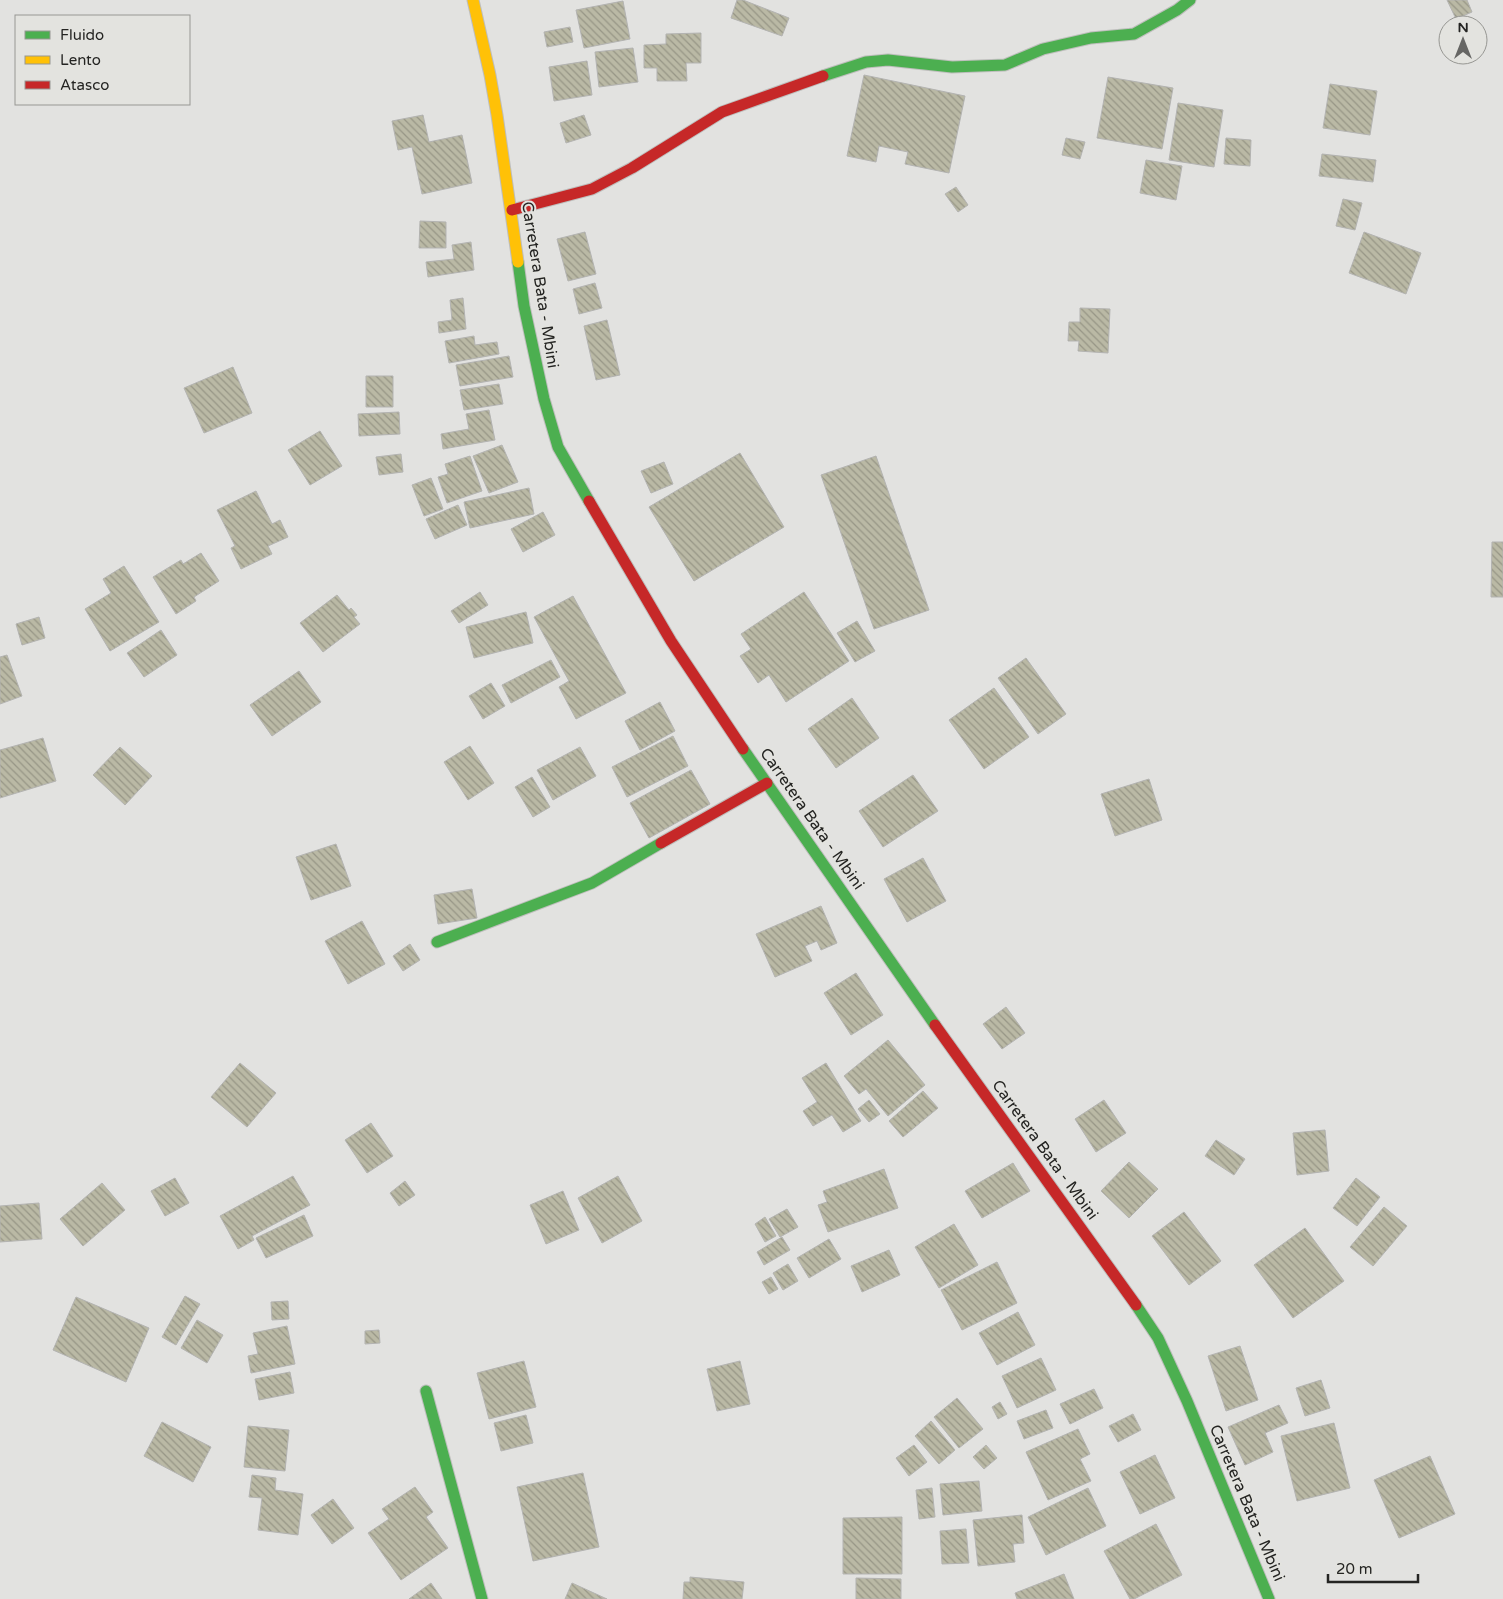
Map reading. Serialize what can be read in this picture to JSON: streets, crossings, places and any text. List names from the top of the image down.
{
  "streets": {
    "main road": ["Carretera Bata - Mbini"]
  },
  "legend": ["Fluido", "Lento", "Atasco"],
  "scale_bar": "20 m",
  "north": "top"
}
